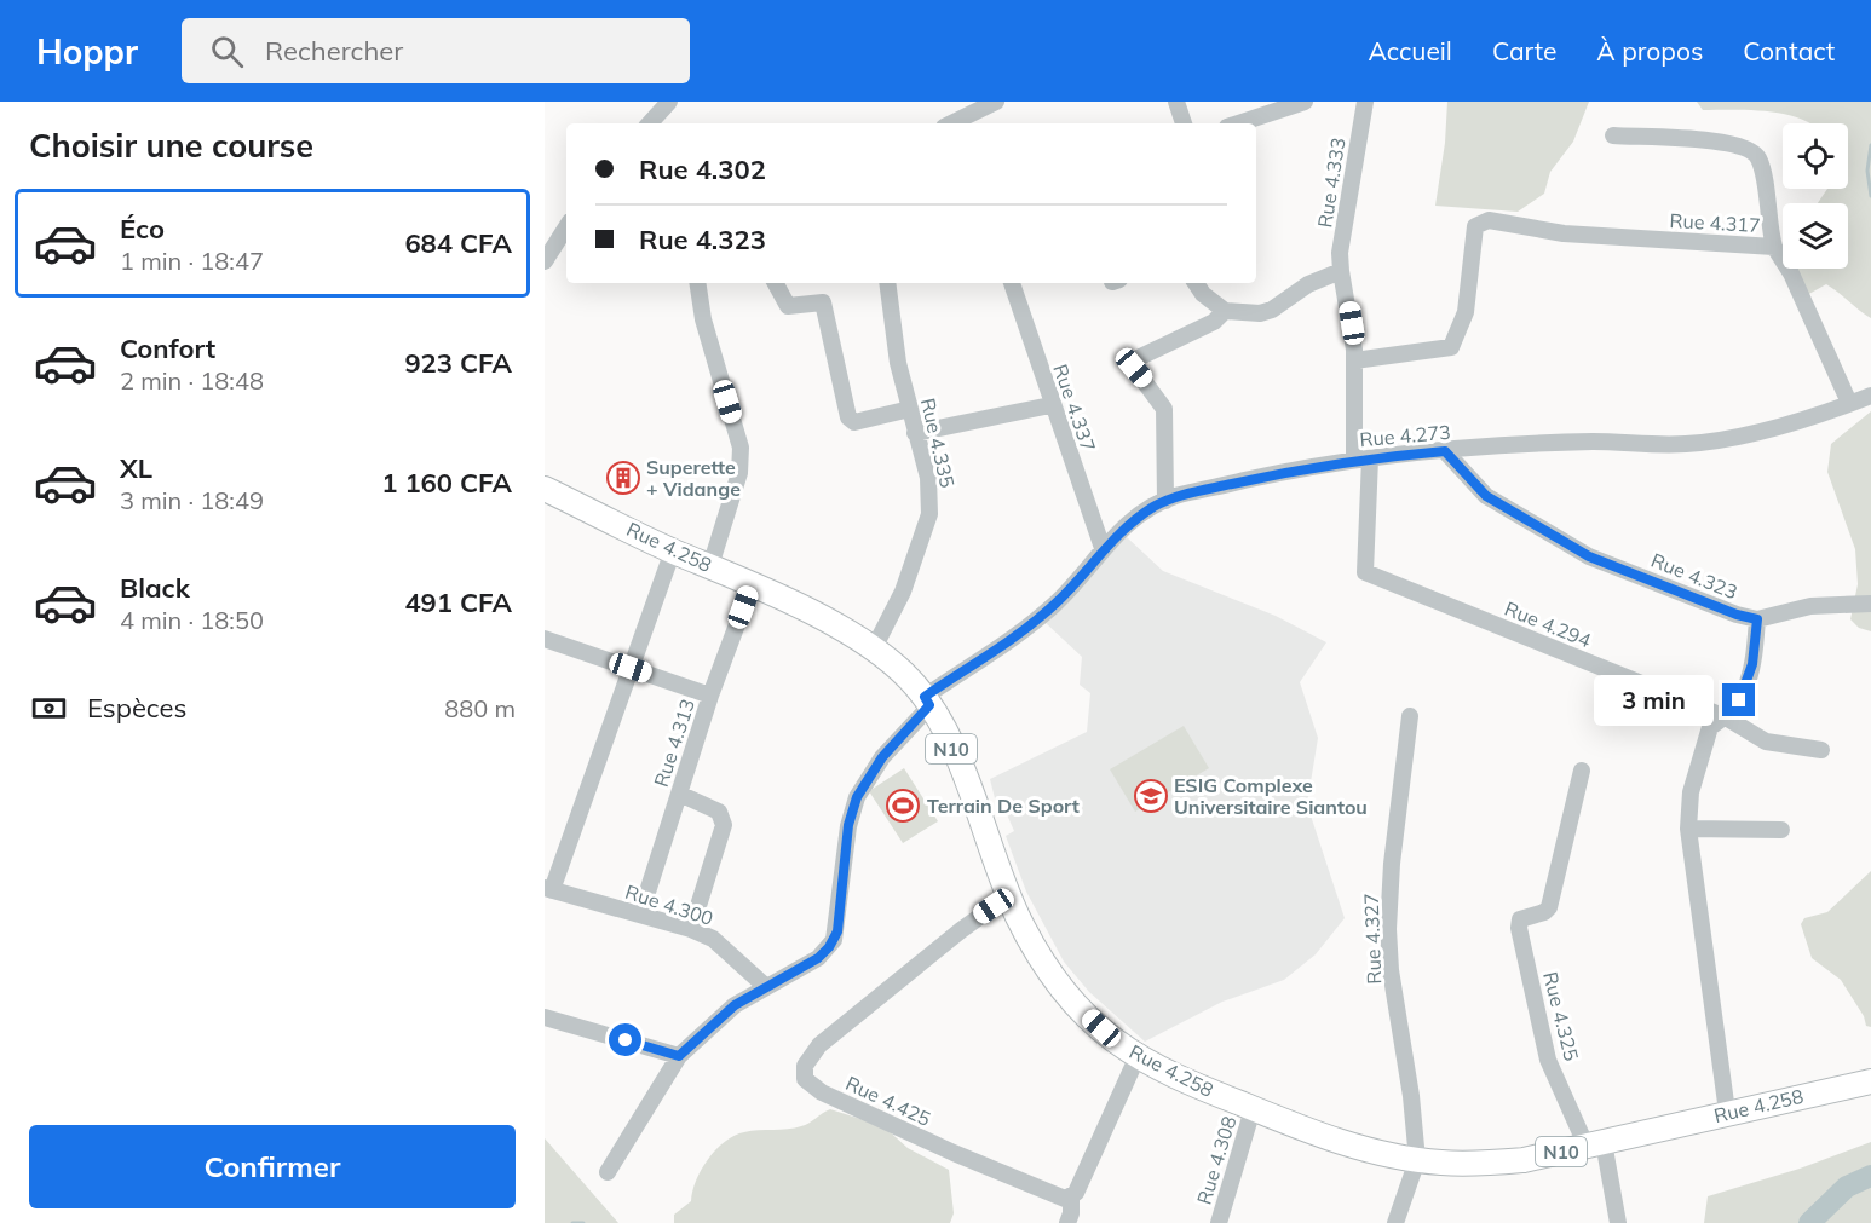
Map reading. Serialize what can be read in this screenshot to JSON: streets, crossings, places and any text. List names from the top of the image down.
{
  "streets": {
    "highway": ["Rue 4.258", "N10"],
    "street": [
      "Rue 4.333",
      "Rue 4.317",
      "Rue 4.337",
      "Rue 4.273",
      "Rue 4.335",
      "Rue 4.323",
      "Rue 4.294",
      "Rue 4.313",
      "Rue 4.300",
      "Rue 4.327",
      "Rue 4.325",
      "Rue 4.425",
      "Rue 4.308"
    ]
  },
  "crossings": [
    ["Rue 4.333", "Rue 4.294"],
    ["Rue 4.317", "Rue 4.273"],
    ["Rue 4.317", "Rue 4.294"],
    ["Rue 4.337", "Rue 4.273"],
    ["Rue 4.273", "Rue 4.258"],
    ["Rue 4.273", "Rue 4.323"],
    ["Rue 4.273", "Rue 4.294"],
    ["Rue 4.273", "Rue 4.300"],
    ["Rue 4.335", "Rue 4.258"],
    ["Rue 4.258", "Rue 4.323"],
    ["Rue 4.258", "Rue 4.313"],
    ["Rue 4.258", "Rue 4.327"],
    ["Rue 4.258", "Rue 4.325"],
    ["Rue 4.258", "Rue 4.425"],
    ["Rue 4.258", "Rue 4.308"],
    ["Rue 4.323", "Rue 4.294"],
    ["Rue 4.313", "Rue 4.300"]
  ],
  "places": {
    "building": ["Superette + Vidange"],
    "school or university": ["ESIG Complexe Universitaire Siantou"],
    "sports": ["Terrain De Sport"]
  },
  "page": {
    "header": "Hoppr",
    "search": "Rechercher",
    "nav": [
      "Accueil",
      "Carte",
      "À propos",
      "Contact"
    ],
    "heading": "Choisir une course",
    "banner": ["Rue 4.302", "Rue 4.323"],
    "list": [
      {
        "name": "Éco",
        "note": "1 min · 18:47",
        "value": "684 CFA"
      },
      {
        "name": "Confort",
        "note": "2 min · 18:48",
        "value": "923 CFA"
      },
      {
        "name": "XL",
        "note": "3 min · 18:49",
        "value": "1 160 CFA"
      },
      {
        "name": "Black",
        "note": "4 min · 18:50",
        "value": "491 CFA"
      }
    ],
    "pay": ["Espèces", "880 m"],
    "bubble": "3 min",
    "buttons": "Confirmer"
  }
}
